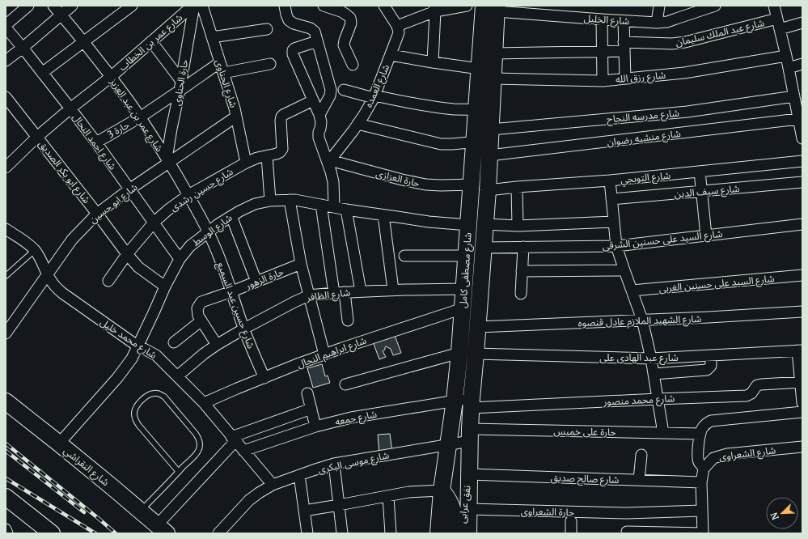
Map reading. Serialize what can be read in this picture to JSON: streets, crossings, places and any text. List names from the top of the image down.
{
  "streets": {
    "main road": ["شارع مصطفى كامل", "شارع النقراشي", "نفق عرابى"],
    "street": [
      "شارع الخليل",
      "شارع عبد الملك سليمان",
      "شارع عمر بن الخطاب",
      "شارع رزق الله",
      "حارة الحناوى",
      "شارع الحناوى",
      "شارع العمده",
      "شارع عمر بن عبد العزيز",
      "شارع مدرسه النجاح",
      "حارة 3",
      "شارع منشيه رضوان",
      "شارع احمد النحال",
      "شارع ابو بكر الصديق",
      "شارع التوبجي",
      "حارة العزازى",
      "شارع حسين رشدى",
      "شارع سيف الدين",
      "شارع ابو حسين",
      "شارع الوسط",
      "شارع السيد على حسنين الشرقى",
      "حارة الزهور",
      "شارع السيد على حسنين الغربى",
      "شارع الظافر",
      "شارع حسين عبد السميع",
      "شارع الشهيد الملازم عادل قنصوه",
      "شارع محمد خليل",
      "شارع ابراهيم النحال",
      "شارع عبد الهادى على",
      "شارع محمد منصور",
      "شارع جمعه",
      "حارة على خميس",
      "شارع الشعراوى",
      "شارع موسى البكرى",
      "شارع صالح صديق",
      "حارة الشعراوى"
    ]
  },
  "crossings": [
    ["شارع الخليل", "شارع مصطفى كامل"],
    ["شارع عبد الملك سليمان", "شارع مصطفى كامل"],
    ["شارع عمر بن الخطاب", "حارة الحناوى"],
    ["شارع عمر بن الخطاب", "شارع عمر بن عبد العزيز"],
    ["شارع عمر بن الخطاب", "شارع احمد النحال"],
    ["شارع عمر بن الخطاب", "شارع ابو بكر الصديق"],
    ["شارع رزق الله", "شارع مصطفى كامل"],
    ["حارة الحناوى", "شارع عمر بن عبد العزيز"],
    ["حارة الحناوى", "حارة 3"],
    ["حارة الحناوى", "شارع ابو حسين"],
    ["شارع الحناوى", "حارة 3"],
    ["شارع الحناوى", "شارع حسين رشدى"],
    ["شارع الحناوى", "شارع ابو حسين"],
    ["شارع العمده", "حارة العزازى"],
    ["شارع عمر بن عبد العزيز", "حارة 3"],
    ["شارع عمر بن عبد العزيز", "شارع حسين رشدى"],
    ["شارع عمر بن عبد العزيز", "شارع ابو حسين"],
    ["شارع عمر بن عبد العزيز", "شارع الوسط"],
    ["شارع عمر بن عبد العزيز", "شارع حسين عبد السميع"],
    ["شارع مدرسه النجاح", "شارع منشيه رضوان"],
    ["شارع مدرسه النجاح", "شارع مصطفى كامل"],
    ["حارة 3", "شارع احمد النحال"],
    ["شارع منشيه رضوان", "شارع مصطفى كامل"],
    ["شارع احمد النحال", "شارع حسين رشدى"],
    ["شارع احمد النحال", "شارع ابو حسين"],
    ["شارع احمد النحال", "شارع الوسط"],
    ["شارع ابو بكر الصديق", "شارع حسين رشدى"],
    ["شارع ابو بكر الصديق", "شارع ابو حسين"],
    ["شارع ابو بكر الصديق", "شارع الوسط"],
    ["شارع التوبجي", "شارع مصطفى كامل"],
    ["حارة العزازى", "شارع مصطفى كامل"],
    ["شارع ابو حسين", "شارع محمد خليل"],
    ["شارع الوسط", "شارع مصطفى كامل"],
    ["شارع الوسط", "شارع حسين عبد السميع"],
    ["شارع الوسط", "شارع محمد خليل"],
    ["شارع الوسط", "شارع النقراشي"],
    ["شارع السيد على حسنين الشرقى", "شارع مصطفى كامل"],
    ["شارع مصطفى كامل", "شارع الظافر"],
    ["شارع مصطفى كامل", "شارع الشهيد الملازم عادل قنصوه"],
    ["شارع مصطفى كامل", "شارع ابراهيم النحال"],
    ["شارع مصطفى كامل", "شارع عبد الهادى على"],
    ["شارع مصطفى كامل", "شارع محمد منصور"],
    ["شارع مصطفى كامل", "شارع جمعه"],
    ["شارع مصطفى كامل", "حارة على خميس"],
    ["شارع مصطفى كامل", "شارع موسى البكرى"],
    ["شارع مصطفى كامل", "شارع صالح صديق"],
    ["شارع مصطفى كامل", "نفق عرابى"],
    ["شارع مصطفى كامل", "حارة الشعراوى"],
    ["حارة الزهور", "شارع الظافر"],
    ["حارة الزهور", "شارع حسين عبد السميع"],
    ["شارع الظافر", "شارع حسين عبد السميع"],
    ["شارع الظافر", "شارع محمد خليل"],
    ["شارع حسين عبد السميع", "شارع ابراهيم النحال"],
    ["شارع محمد خليل", "شارع ابراهيم النحال"],
    ["شارع محمد خليل", "شارع جمعه"],
    ["شارع محمد خليل", "شارع موسى البكرى"],
    ["شارع محمد منصور", "شارع جمعه"],
    ["حارة على خميس", "شارع موسى البكرى"],
    ["شارع صالح صديق", "نفق عرابى"]
  ],
  "north": "bottom left"
}
